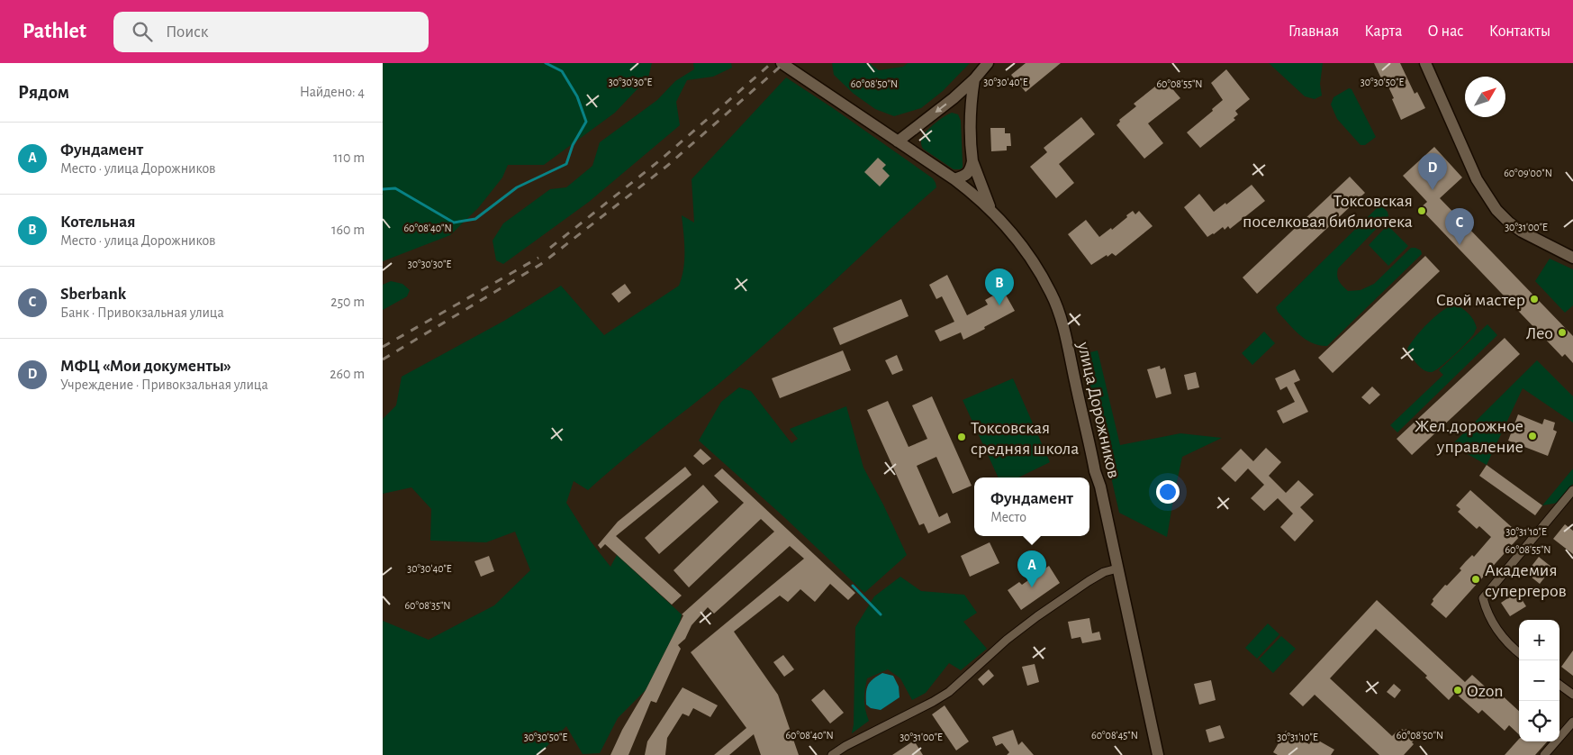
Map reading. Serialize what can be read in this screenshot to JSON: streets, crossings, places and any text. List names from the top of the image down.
{
  "streets": {
    "main road": ["улица Дорожников"]
  },
  "places": [
    "Токсовская поселковая библиотека",
    "Свой мастер",
    "Лео",
    "Жел.дорожное управление",
    "Токсовская средняя школа",
    "Академия супергеров",
    "Ozon"
  ],
  "north": "top right",
  "page": {
    "header": "Pathlet",
    "search": "Поиск",
    "nav": [
      "Главная",
      "Карта",
      "О нас",
      "Контакты"
    ],
    "heading": ["Рядом", "Найдено: 4"],
    "list": [
      {
        "mark": "A",
        "name": "Фундамент",
        "note": "Место · улица Дорожников",
        "value": "110 m"
      },
      {
        "mark": "B",
        "name": "Котельная",
        "note": "Место · улица Дорожников",
        "value": "160 m"
      },
      {
        "mark": "C",
        "name": "Sberbank",
        "note": "Банк · Привокзальная улица",
        "value": "250 m"
      },
      {
        "mark": "D",
        "name": "МФЦ «Мои документы»",
        "note": "Учреждение · Привокзальная улица",
        "value": "260 m"
      }
    ],
    "pins": [
      "D",
      "C",
      "B",
      "A"
    ],
    "popup": ["Фундамент", "Место"],
    "map_buttons": ["+", "−"]
  },
  "coordinates": [
    "30°30'40\"E",
    "30°30'30\"E",
    "30°30'50\"E",
    "60°08'55\"N",
    "60°08'50\"N",
    "60°09'00\"N",
    "30°31'00\"E",
    "60°08'40\"N",
    "30°31'10\"E",
    "60°08'35\"N",
    "60°08'45\"N"
  ]
}
